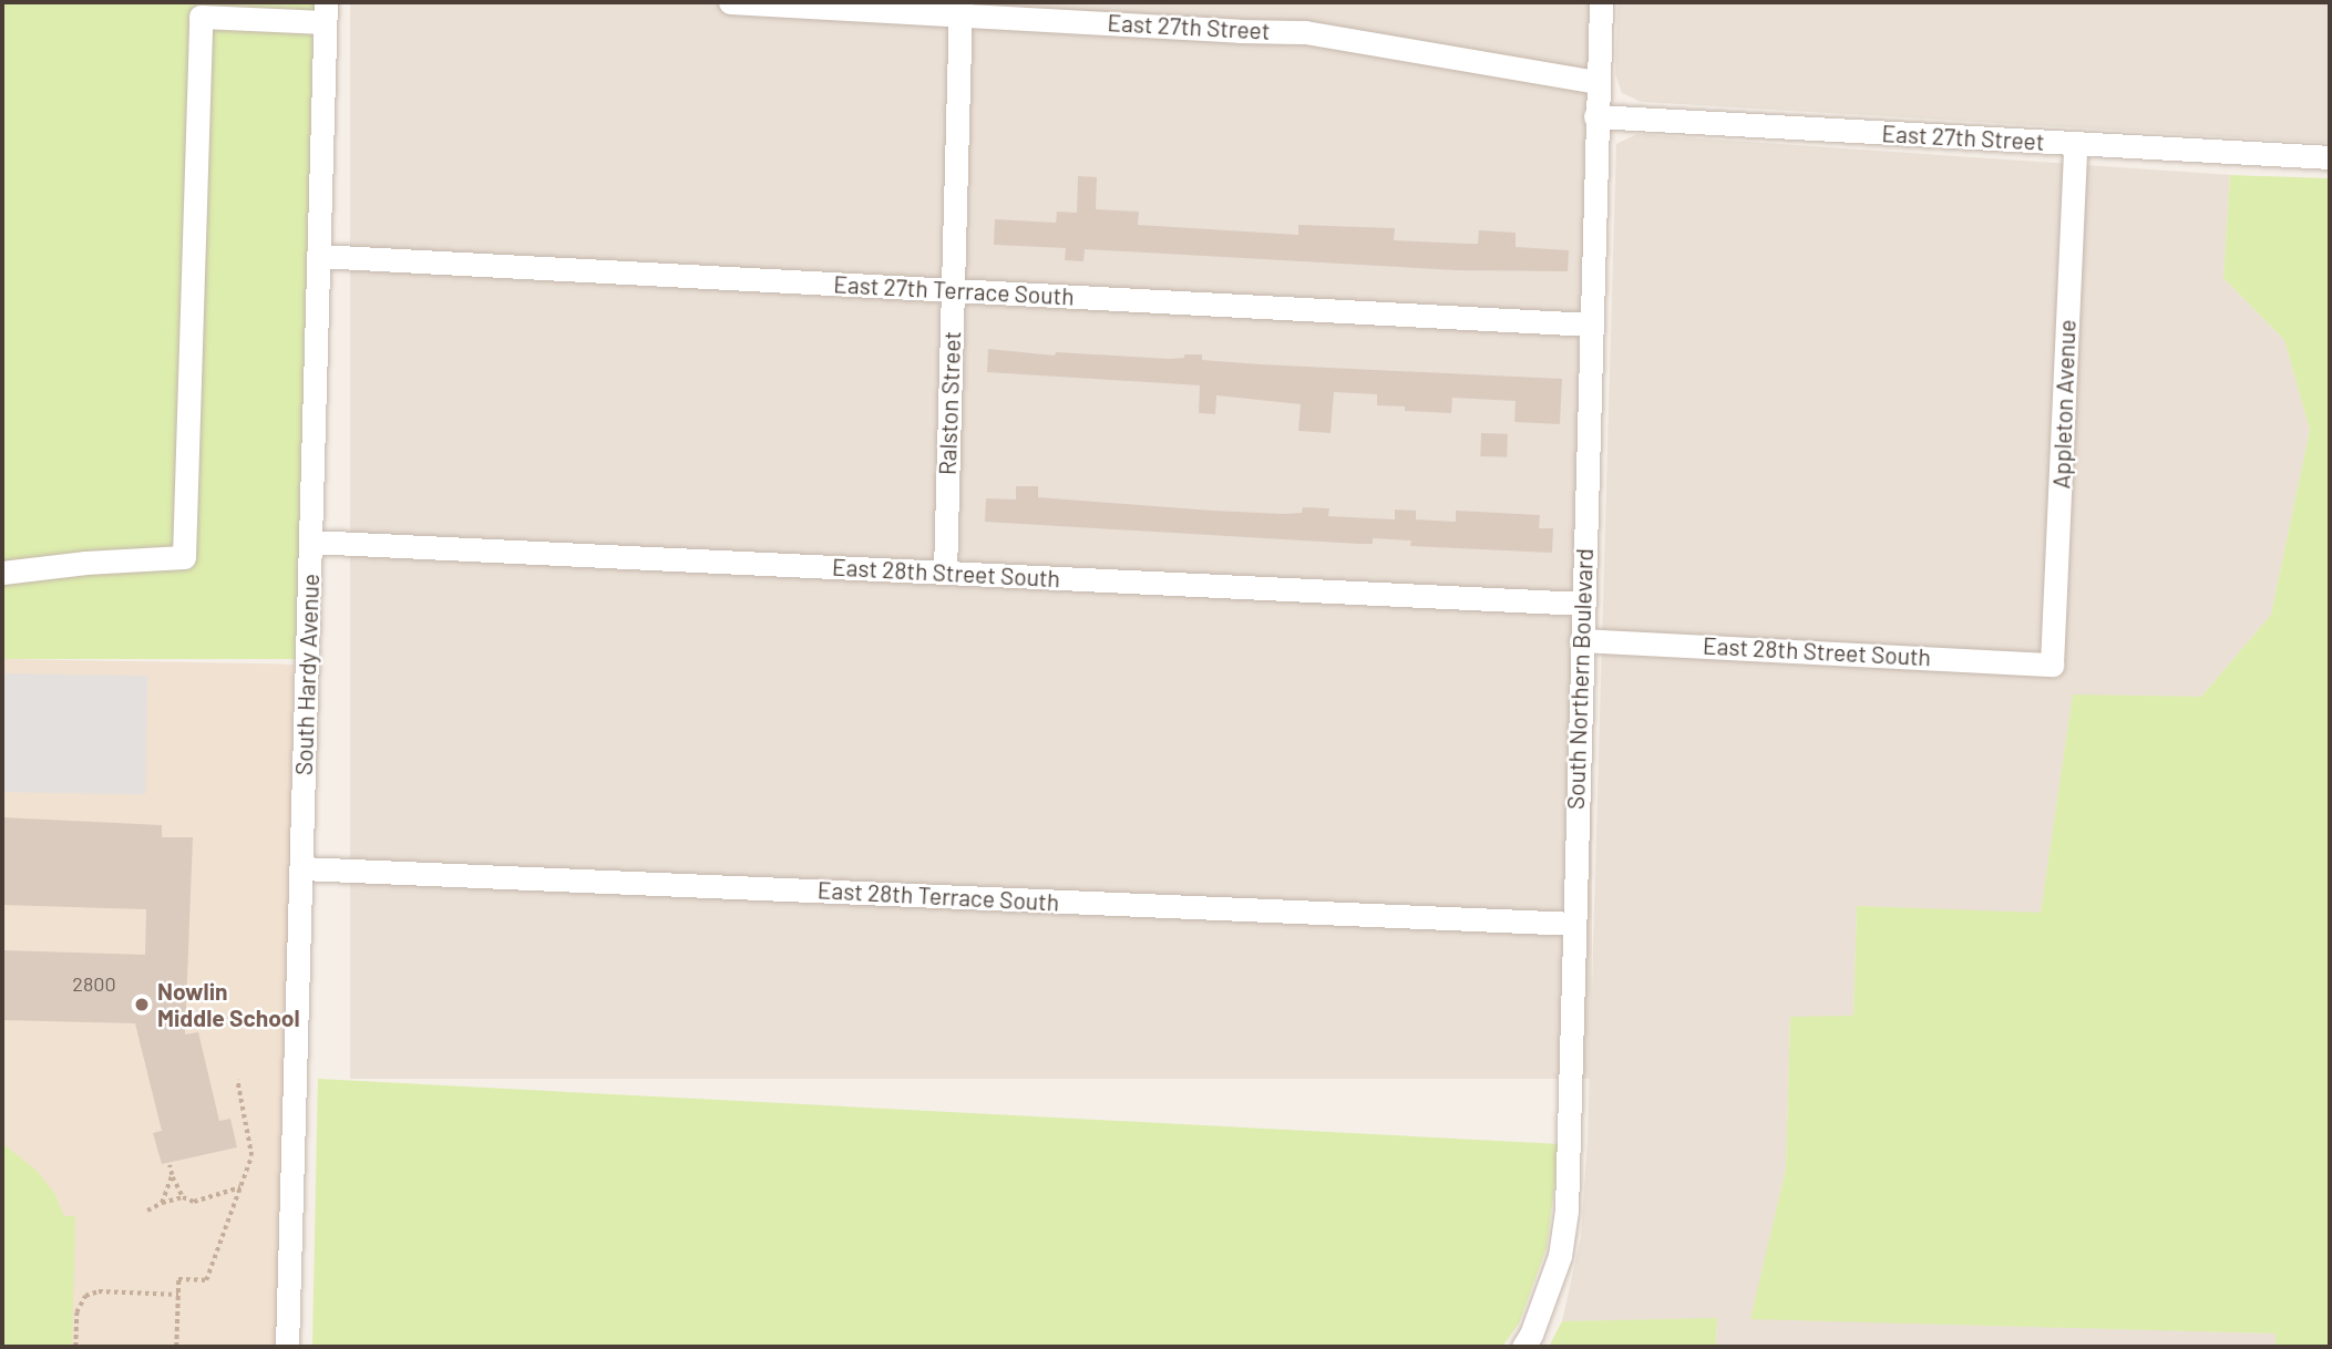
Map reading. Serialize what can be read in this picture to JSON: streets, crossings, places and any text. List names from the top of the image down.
{
  "streets": {
    "street": [
      "East 27th Street",
      "East 27th Terrace South",
      "Ralston Street",
      "Appleton Avenue",
      "East 28th Street South",
      "South Hardy Avenue",
      "South Northern Boulevard",
      "East 28th Terrace South"
    ]
  },
  "crossings": [
    ["East 27th Street", "Ralston Street"],
    ["East 27th Street", "Appleton Avenue"],
    ["East 27th Street", "South Northern Boulevard"],
    ["East 27th Terrace South", "Ralston Street"],
    ["East 27th Terrace South", "South Hardy Avenue"],
    ["East 27th Terrace South", "South Northern Boulevard"],
    ["Ralston Street", "East 28th Street South"],
    ["Appleton Avenue", "East 28th Street South"],
    ["East 28th Street South", "South Hardy Avenue"],
    ["East 28th Street South", "South Northern Boulevard"],
    ["South Hardy Avenue", "East 28th Terrace South"],
    ["South Northern Boulevard", "East 28th Terrace South"]
  ],
  "places": ["Nowlin Middle School"],
  "house_numbers": ["2800"]
}
